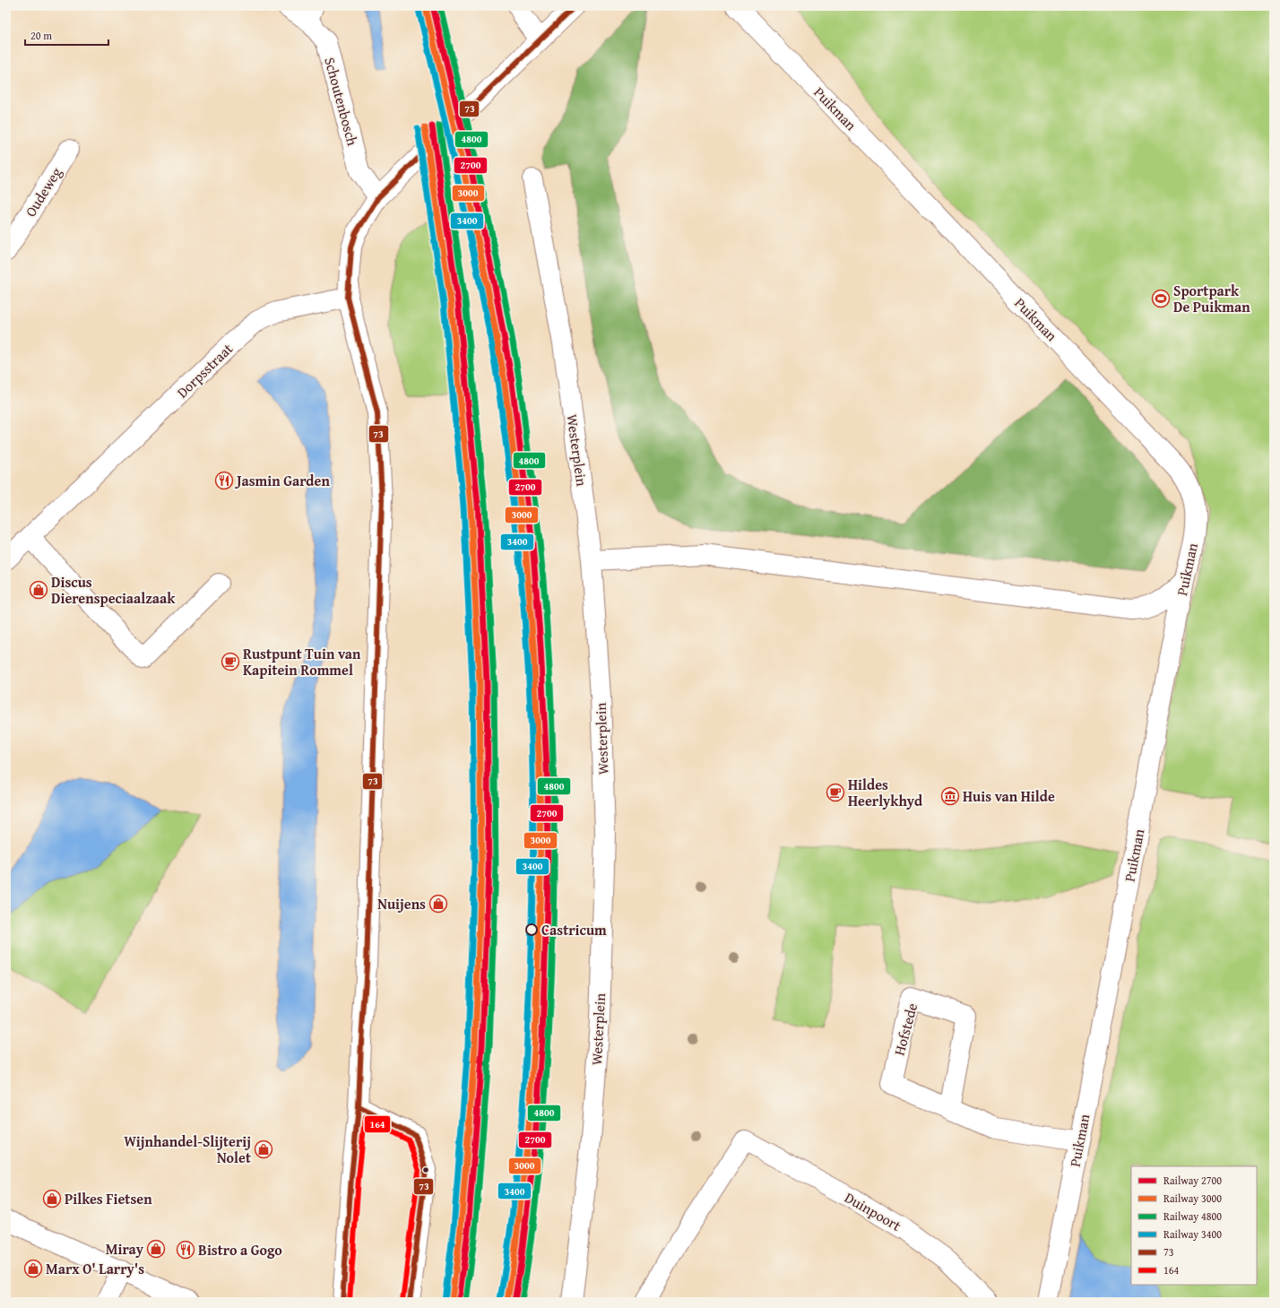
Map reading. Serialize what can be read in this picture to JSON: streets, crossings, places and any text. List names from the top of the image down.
{
  "streets": {
    "street": [
      "Schoutenbosch",
      "Puikman",
      "Oudeweg",
      "Dorpsstraat",
      "Westerplein",
      "Hofstede",
      "Duinpoort"
    ]
  },
  "crossings": [
    ["Puikman", "Hofstede"]
  ],
  "places": {
    "sports": ["Sportpark De Puikman"],
    "restaurant": ["Jasmin Garden", "Bistro a Gogo"],
    "shop": [
      "Discus Dierenspeciaalzaak",
      "Nuijens",
      "Wijnhandel-Slijterij Nolet",
      "Pilkes Fietsen",
      "Miray",
      "Marx O' Larry's"
    ],
    "cafe": ["Rustpunt Tuin van Kapitein Rommel", "Hildes Heerlykhyd"],
    "museum": ["Huis van Hilde"],
    "other": ["Castricum"]
  },
  "lines": [
    "rail line 2700",
    "rail line 4800",
    "transit line 73",
    "rail line 3000",
    "rail line 3400",
    "transit line 164"
  ],
  "legend": [
    "Railway 2700",
    "Railway 3000",
    "Railway 4800",
    "Railway 3400",
    "73",
    "164"
  ],
  "scale_bar": "20 m"
}
